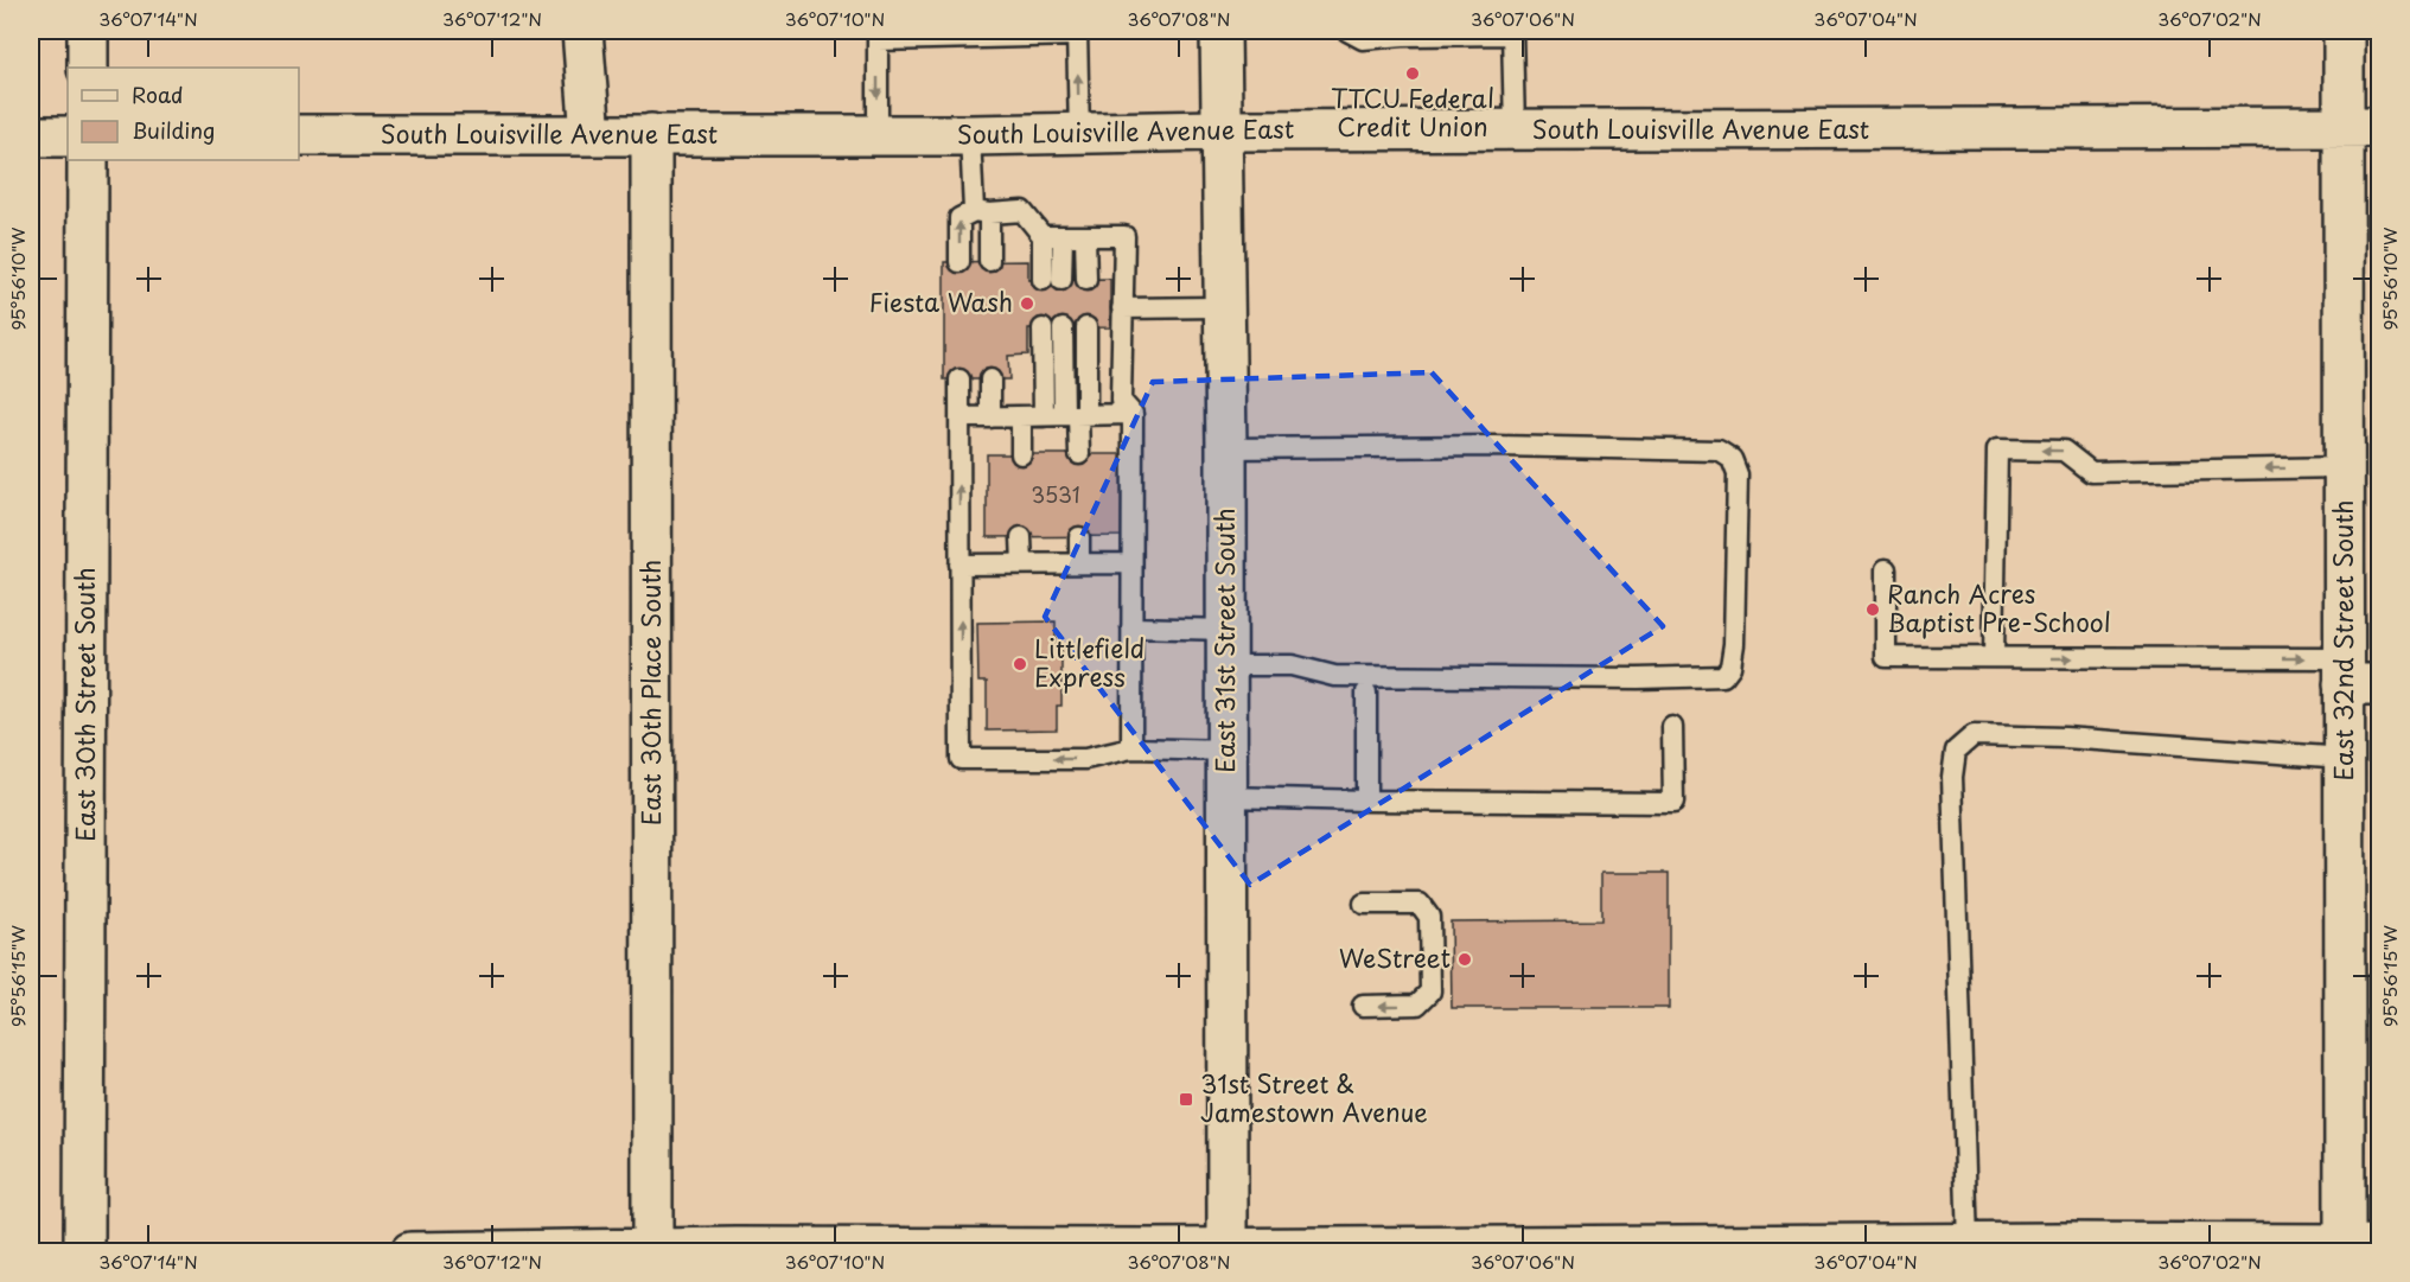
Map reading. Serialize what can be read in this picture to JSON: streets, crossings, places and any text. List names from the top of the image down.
{
  "streets": {
    "street": [
      "South Louisville Avenue East",
      "East 31st Street South",
      "East 32nd Street South",
      "East 30th Place South",
      "East 30th Street South"
    ]
  },
  "crossings": [
    ["South Louisville Avenue East", "East 31st Street South"],
    ["South Louisville Avenue East", "East 32nd Street South"],
    ["South Louisville Avenue East", "East 30th Place South"]
  ],
  "places": {
    "other": [
      "TTCU Federal Credit Union",
      "Fiesta Wash",
      "Ranch Acres Baptist Pre-School",
      "Littlefield Express",
      "WeStreet"
    ],
    "transit": ["31st Street & Jamestown Avenue"]
  },
  "house_numbers": ["3531"],
  "legend": ["Road", "Building"],
  "coordinates": [
    "36°07'14\"N",
    "36°07'12\"N",
    "36°07'10\"N",
    "36°07'08\"N",
    "36°07'06\"N",
    "36°07'04\"N",
    "36°07'02\"N",
    "95°56'10\"W",
    "95°56'15\"W"
  ]
}
